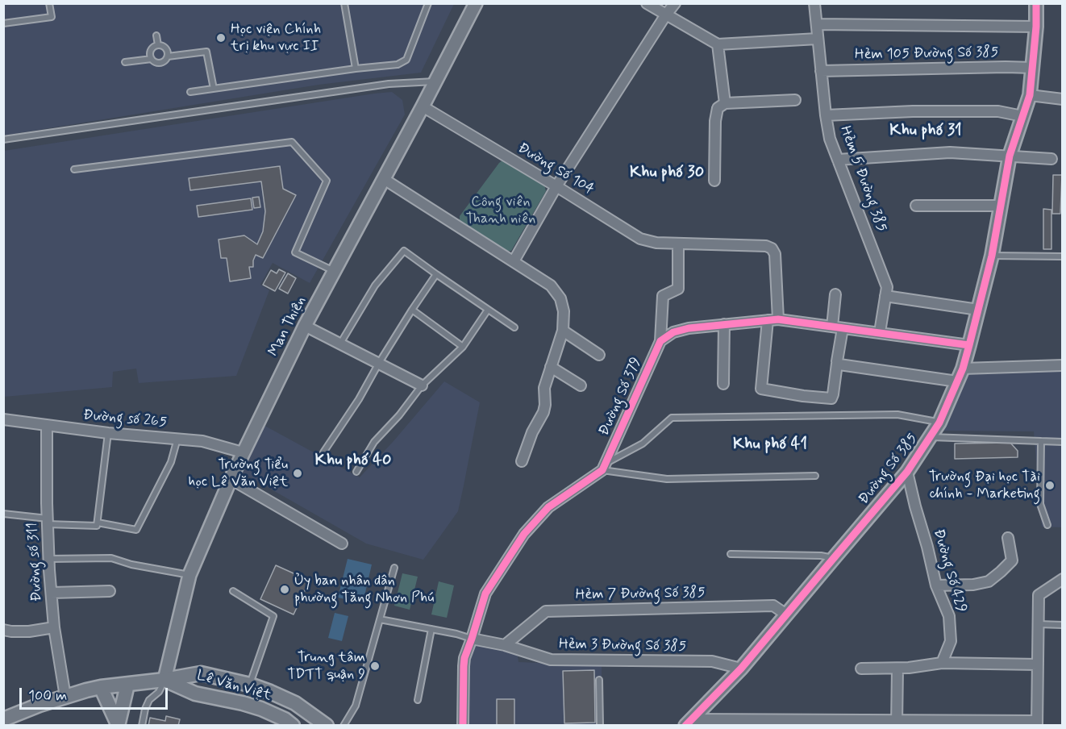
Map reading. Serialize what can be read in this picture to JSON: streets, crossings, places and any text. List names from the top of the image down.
{
  "streets": {
    "main road": ["Lê Văn Việt"],
    "street": [
      "Hẻm 105 Đường Số 385",
      "Đường Số 104",
      "Hẻm 5 Đường 385",
      "Man Thiện",
      "Đường Số 379",
      "Đường số 265",
      "Đường Số 385",
      "Đường số 311",
      "Đường Số 429",
      "Hẻm 7 Đường Số 385",
      "Hẻm 3 Đường Số 385"
    ]
  },
  "crossings": [
    ["Hẻm 105 Đường Số 385", "Hẻm 5 Đường 385"],
    ["Hẻm 105 Đường Số 385", "Đường Số 385"],
    ["Đường Số 104", "Man Thiện"],
    ["Man Thiện", "Đường số 265"],
    ["Man Thiện", "Lê Văn Việt"],
    ["Đường số 265", "Đường số 311"],
    ["Đường Số 385", "Đường Số 429"],
    ["Đường Số 385", "Hẻm 7 Đường Số 385"],
    ["Đường Số 385", "Hẻm 3 Đường Số 385"],
    ["Đường số 311", "Lê Văn Việt"],
    ["Hẻm 7 Đường Số 385", "Hẻm 3 Đường Số 385"]
  ],
  "districts": [
    "Khu phố 31",
    "Khu phố 30",
    "Khu phố 41",
    "Khu phố 40"
  ],
  "parks": ["Công viên Thanh niên"],
  "places": [
    "Học viện Chính trị khu vực II",
    "Trường Tiểu học Lê Văn Việt",
    "Trường Đại học Tài chính - Marketing",
    "Ủy ban nhân dân phường Tăng Nhơn Phú",
    "Trung tâm TDTT quận 9"
  ],
  "scale_bar": "100 m"
}
